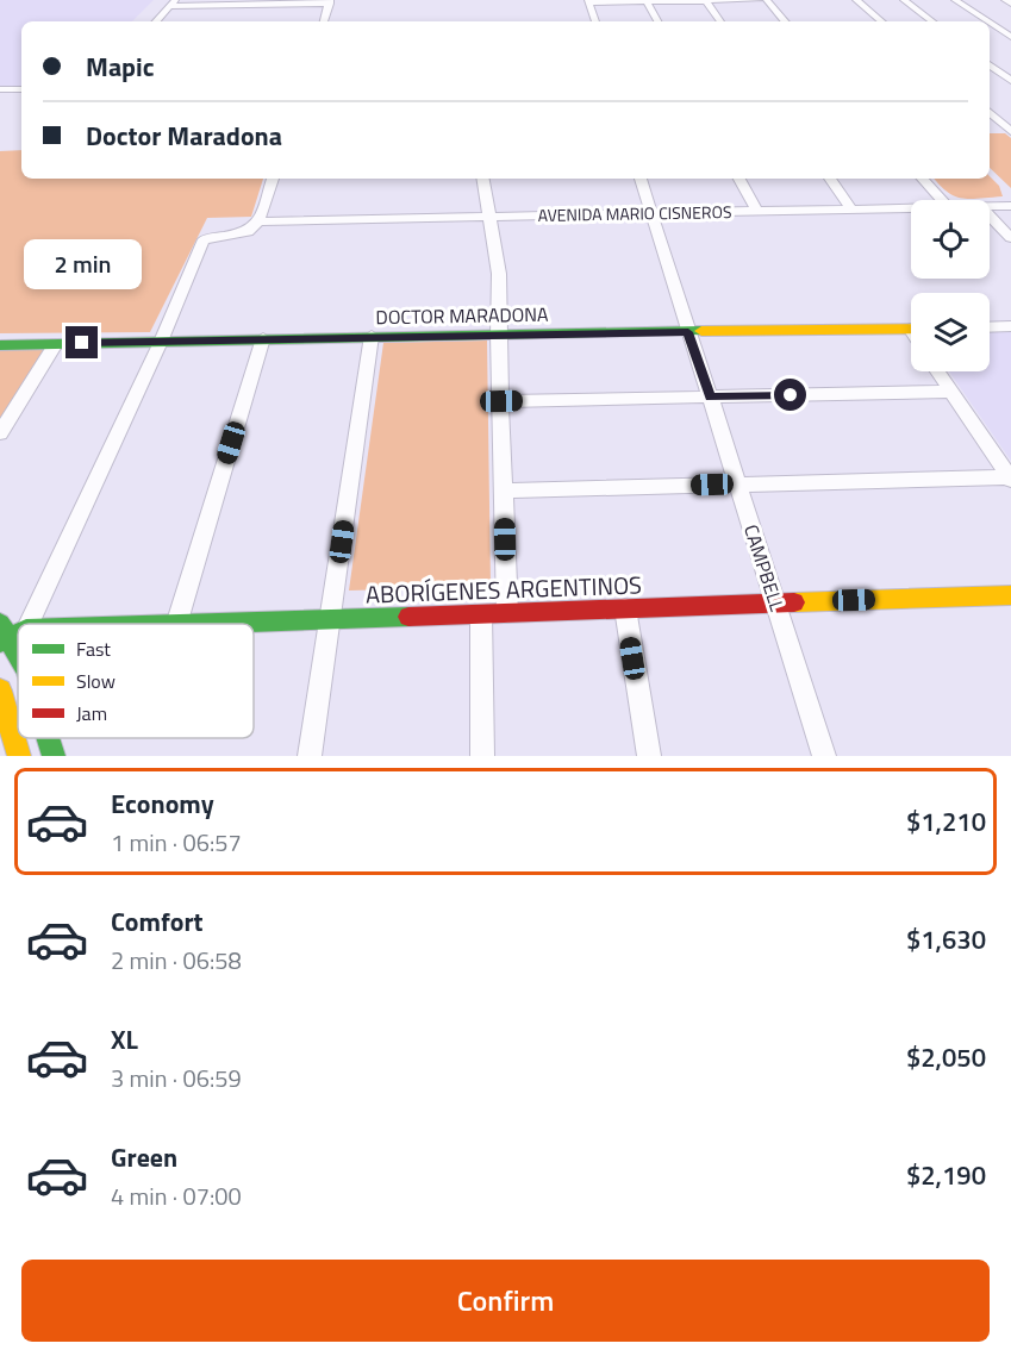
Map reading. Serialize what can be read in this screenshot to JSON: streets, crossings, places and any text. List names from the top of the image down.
{
  "streets": {
    "street": [
      "AVENIDA MARIO CISNEROS",
      "DOCTOR MARADONA",
      "CAMPBELL",
      "ABORÍGENES ARGENTINOS"
    ]
  },
  "crossings": [
    ["AVENIDA MARIO CISNEROS", "CAMPBELL"],
    ["DOCTOR MARADONA", "CAMPBELL"],
    ["CAMPBELL", "ABORÍGENES ARGENTINOS"]
  ],
  "legend": ["Fast", "Slow", "Jam"],
  "page": {
    "banner": ["Mapic", "Doctor Maradona"],
    "bubble": "2 min",
    "list": [
      {
        "name": "Economy",
        "note": "1 min · 06:57",
        "value": "$1,210"
      },
      {
        "name": "Comfort",
        "note": "2 min · 06:58",
        "value": "$1,630"
      },
      {
        "name": "XL",
        "note": "3 min · 06:59",
        "value": "$2,050"
      },
      {
        "name": "Green",
        "note": "4 min · 07:00",
        "value": "$2,190"
      }
    ],
    "buttons": "Confirm"
  }
}
